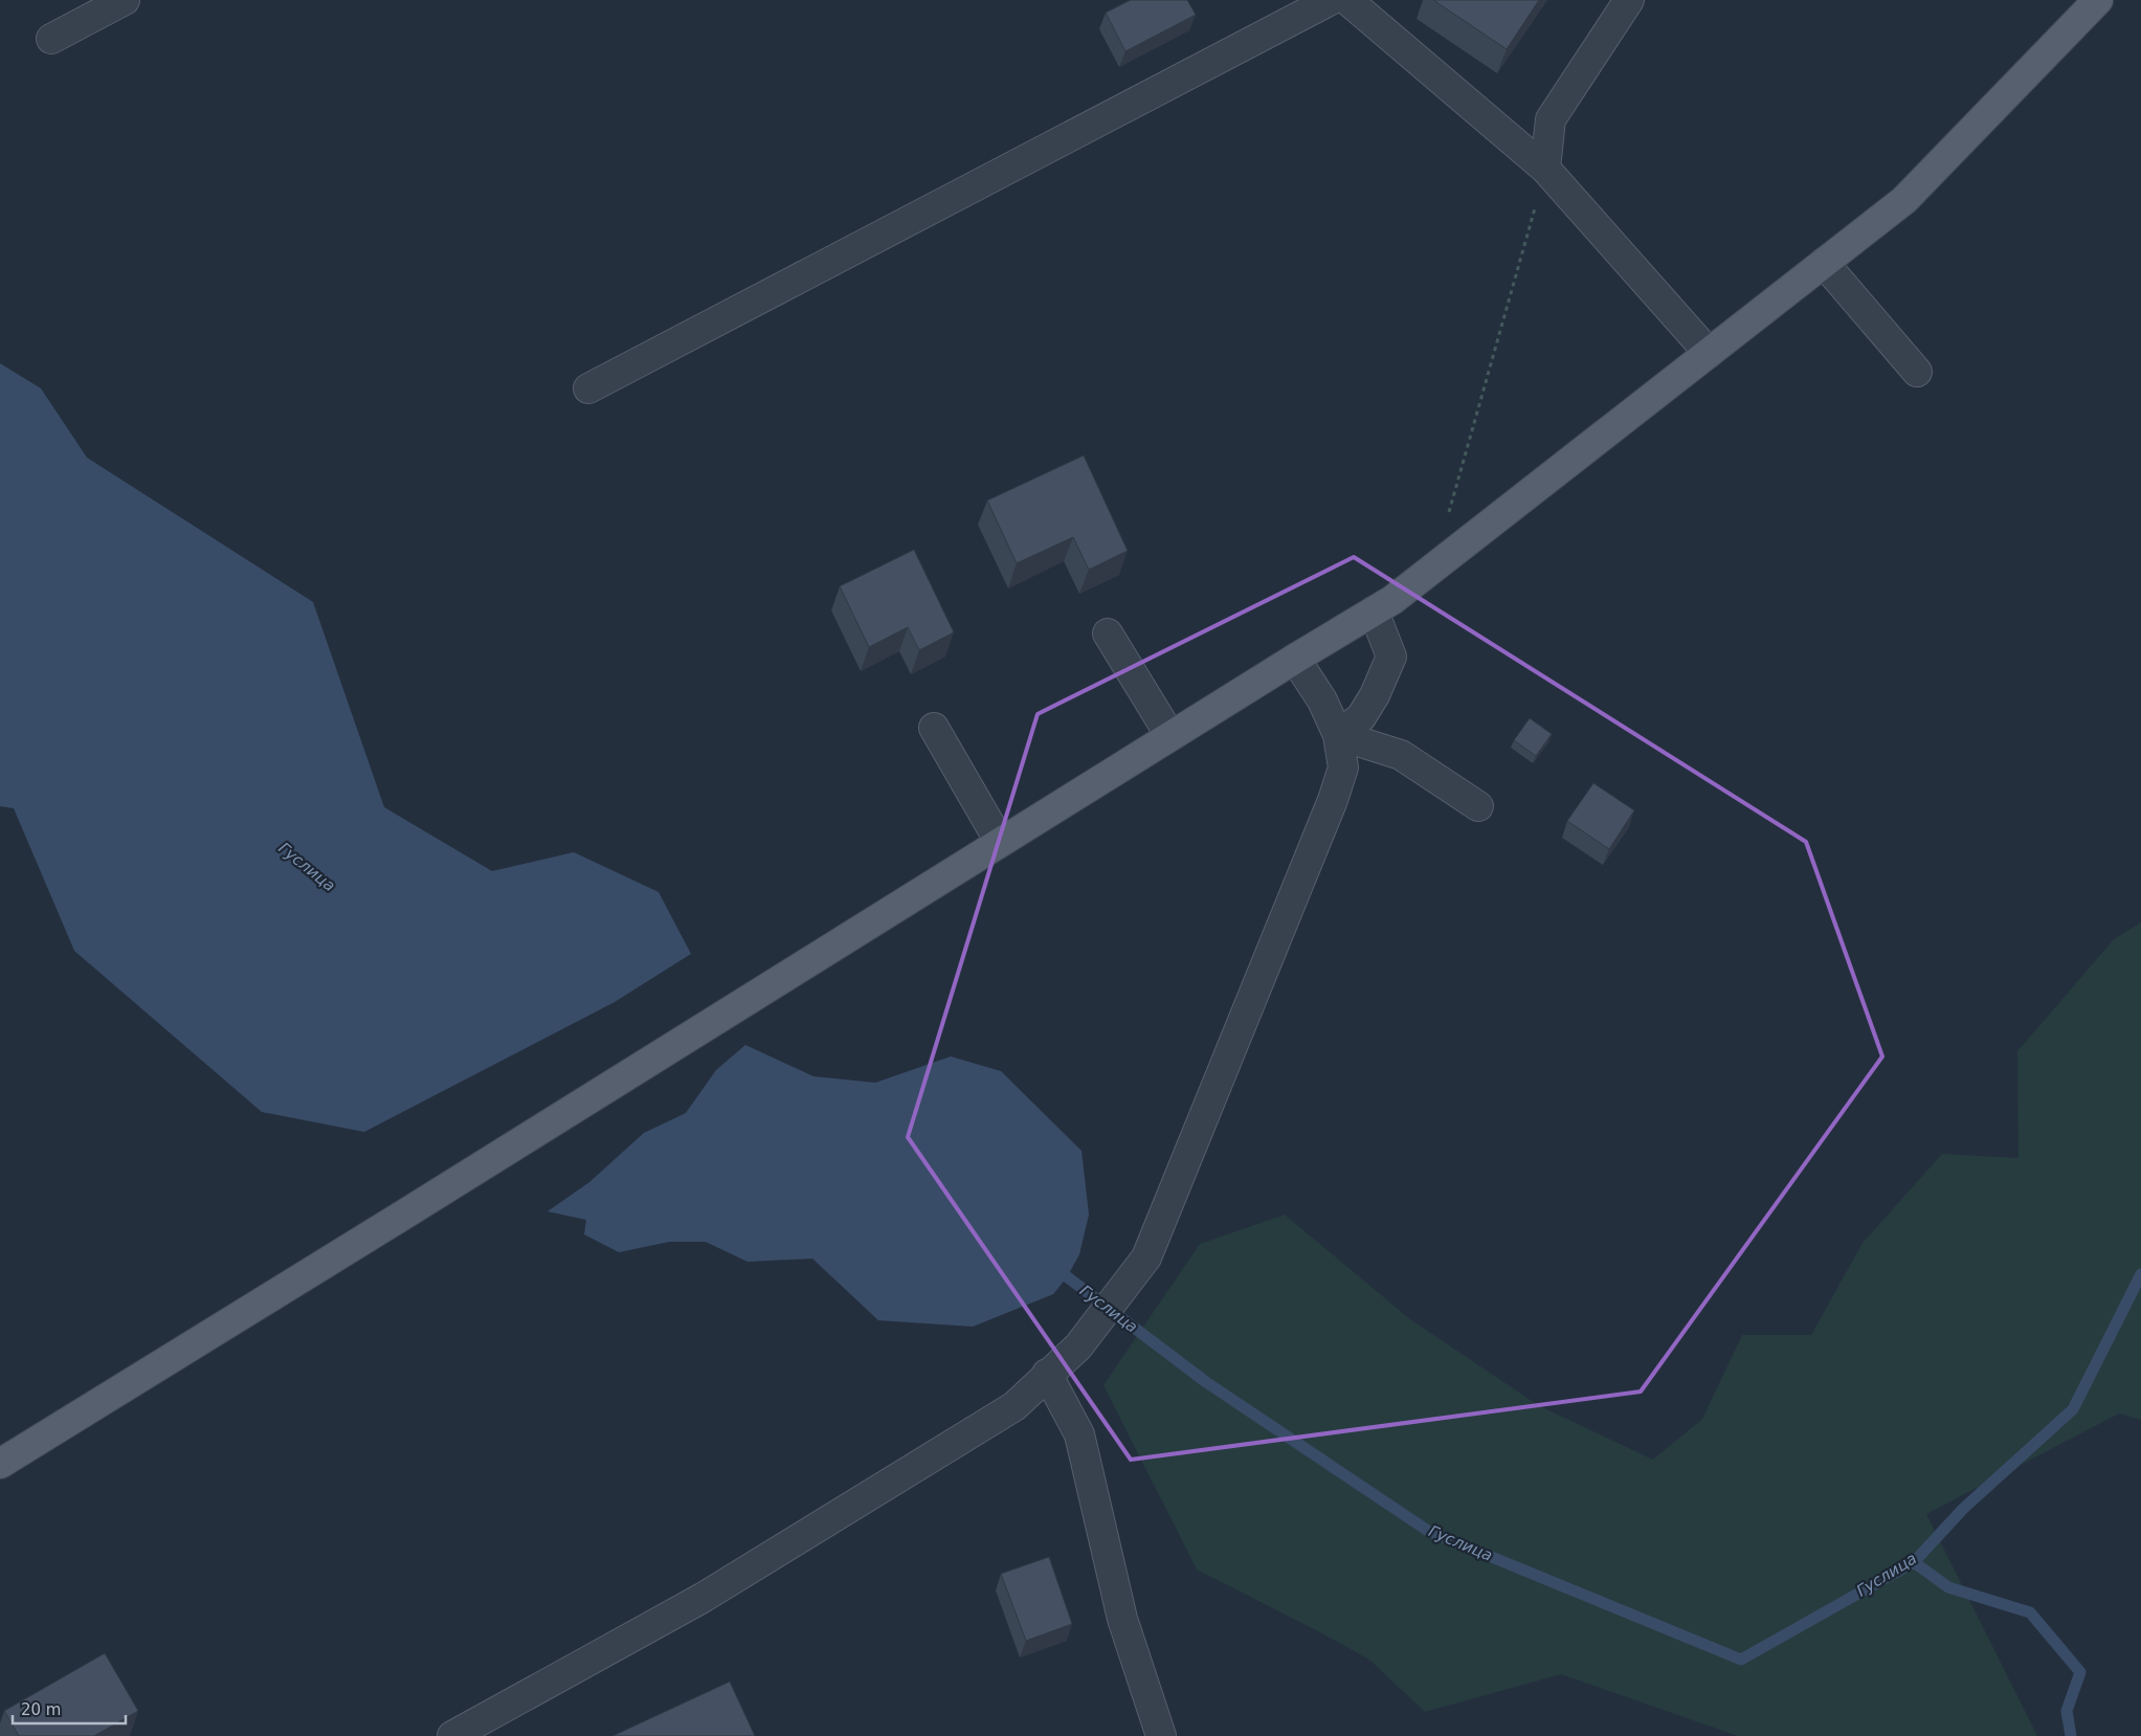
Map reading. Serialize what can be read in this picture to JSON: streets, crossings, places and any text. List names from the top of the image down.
{
  "water": ["Гуслица"],
  "scale_bar": "20 m"
}
